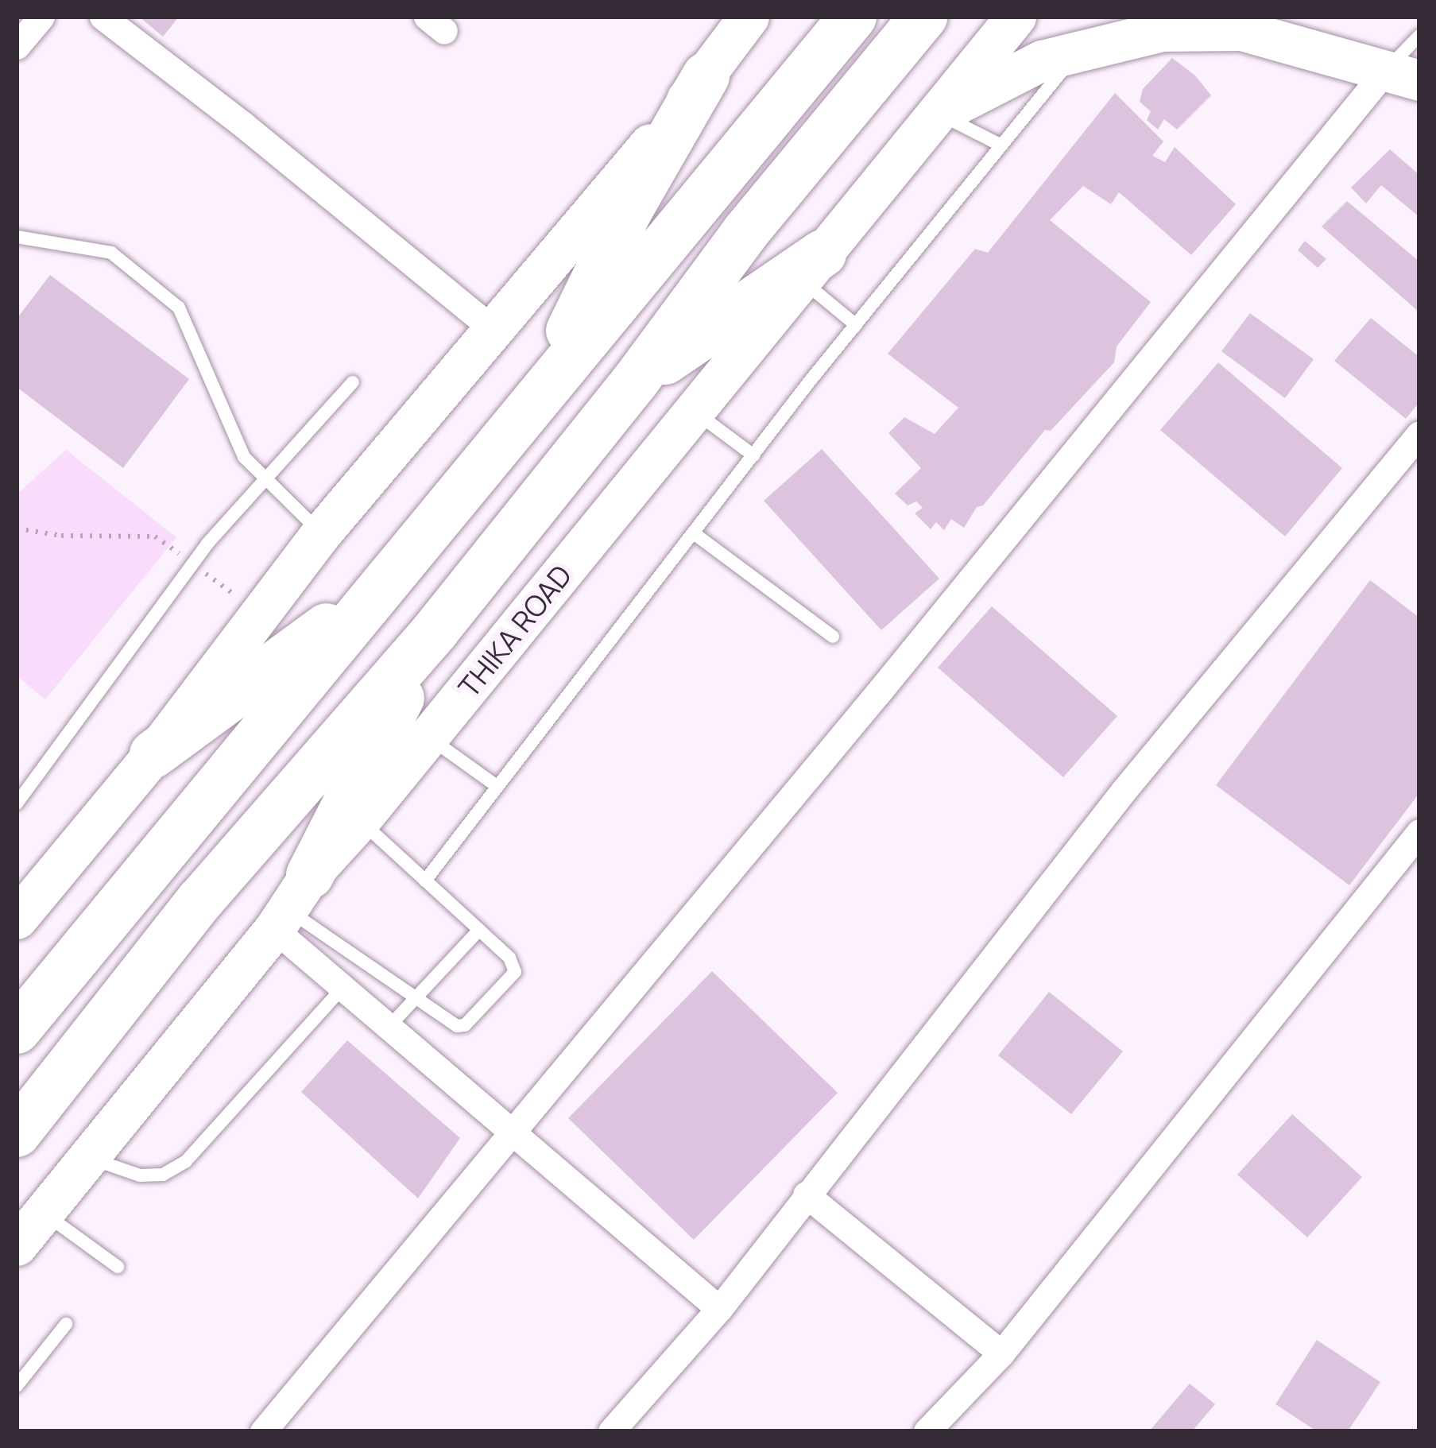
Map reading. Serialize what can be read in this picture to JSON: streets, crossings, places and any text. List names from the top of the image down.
{
  "streets": {
    "main road": ["THIKA ROAD"]
  }
}
